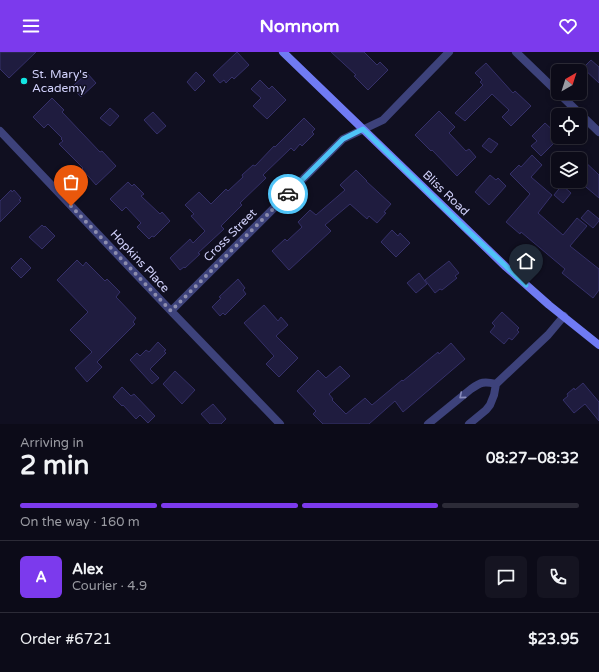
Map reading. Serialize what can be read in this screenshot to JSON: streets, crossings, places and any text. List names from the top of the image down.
{
  "streets": {
    "main road": ["Bliss Road"],
    "street": ["Cross Street", "Hopkins Place"]
  },
  "crossings": [
    ["Bliss Road", "Cross Street"],
    ["Cross Street", "Hopkins Place"]
  ],
  "places": ["St. Mary's Academy"],
  "north": "top right",
  "page": {
    "header": "Nomnom",
    "heading": ["2 min", "Arriving in", "08:27–08:32"],
    "panel": [
      "Alex",
      "Courier · 4.9",
      "Order #6721",
      "$23.95"
    ],
    "bar": "On the way · 160 m",
    "round": "A"
  }
}
